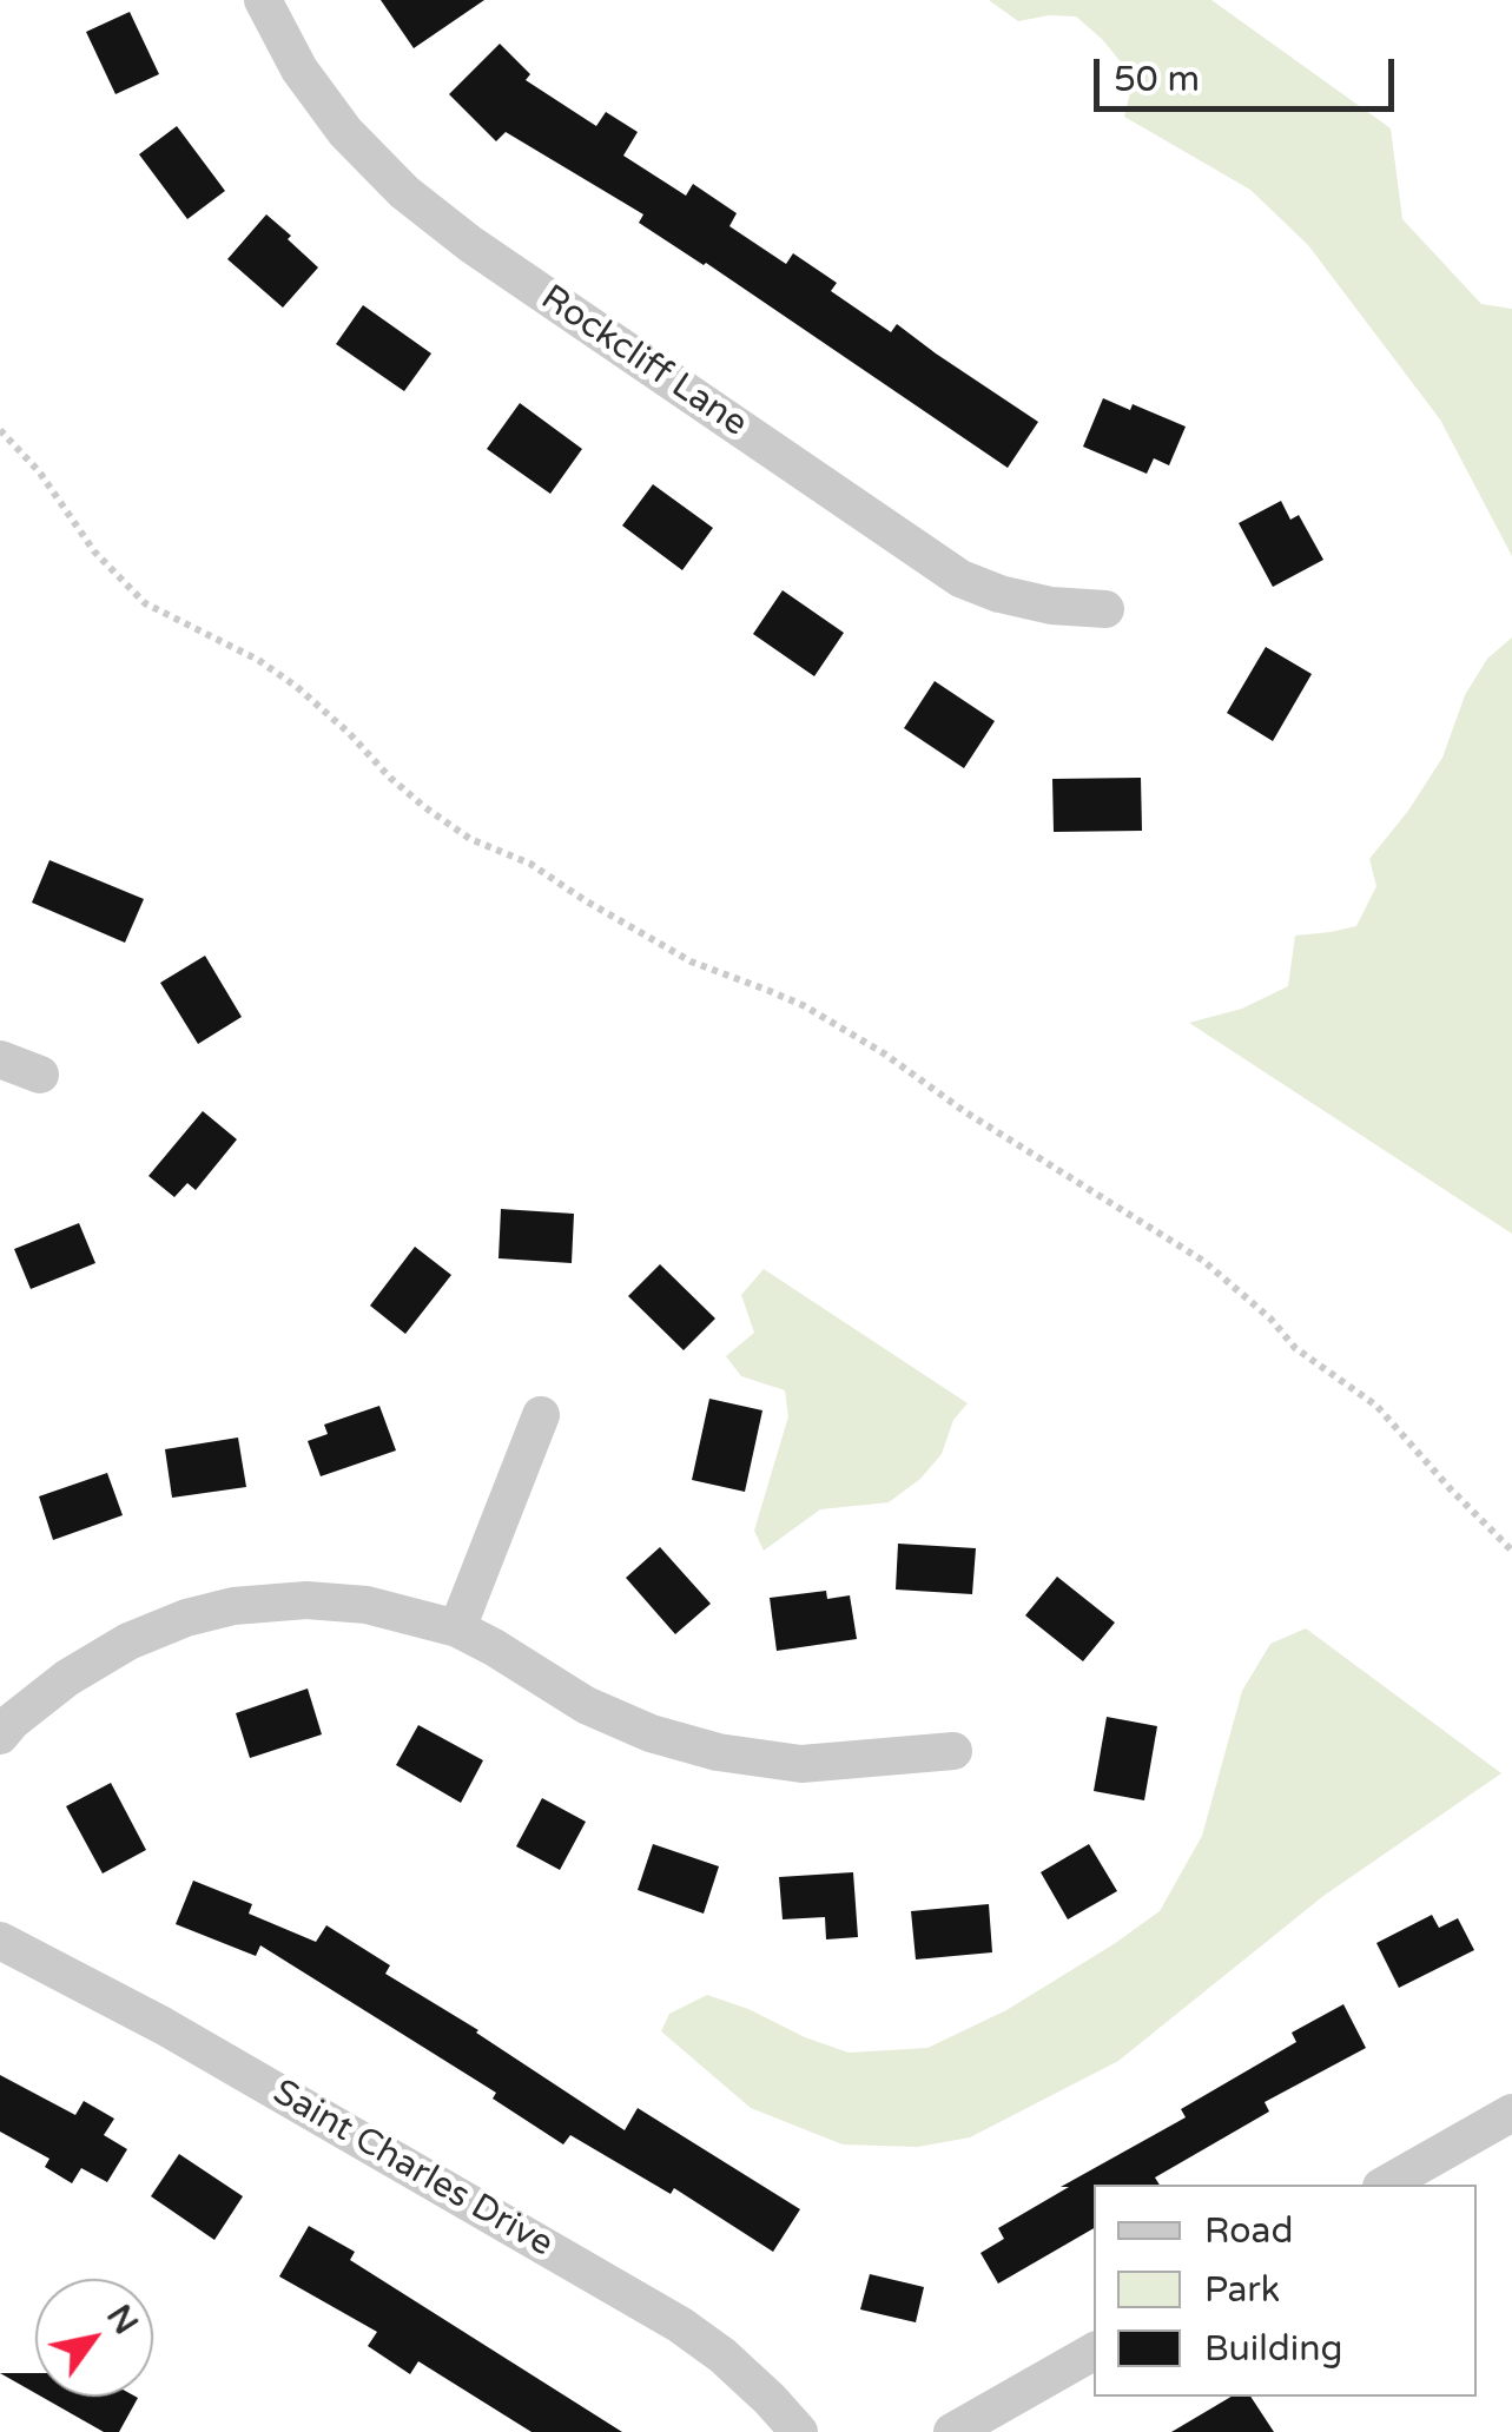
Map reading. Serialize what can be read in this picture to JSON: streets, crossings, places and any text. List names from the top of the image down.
{
  "streets": {
    "street": ["Rockcliff Lane", "Saint Charles Drive"]
  },
  "legend": ["Road", "Park", "Building"],
  "scale_bar": "50 m",
  "north": "top right"
}
